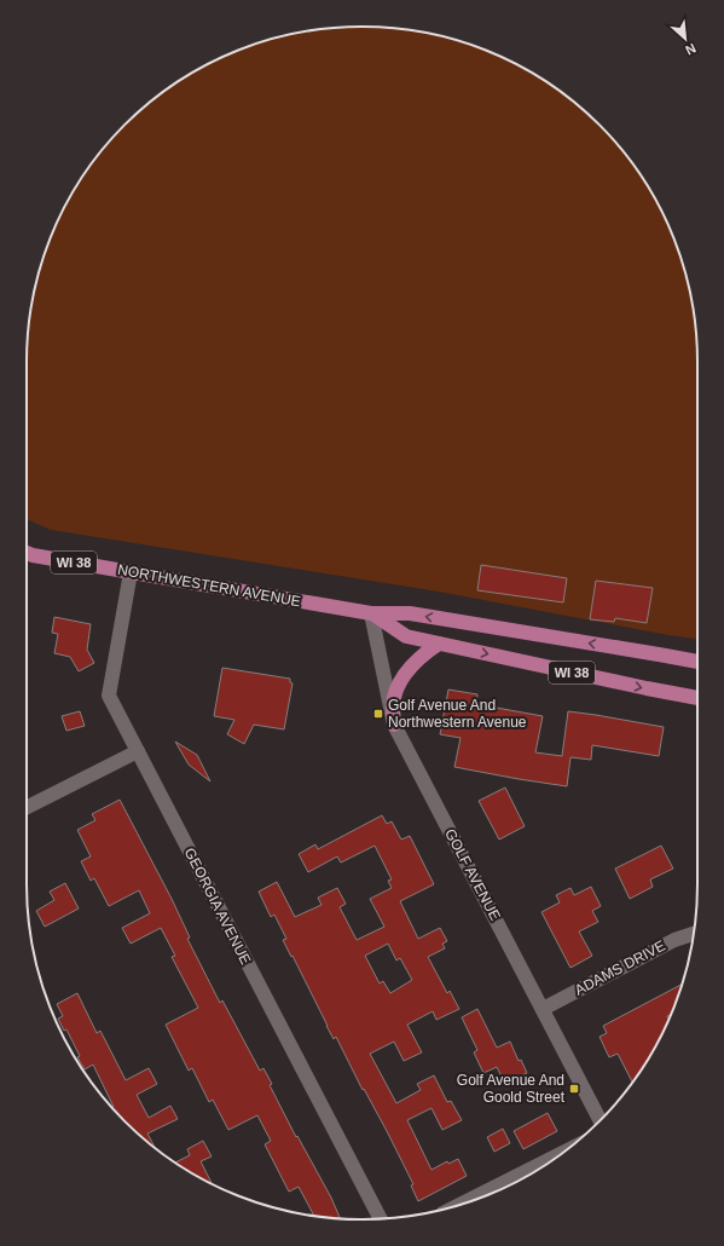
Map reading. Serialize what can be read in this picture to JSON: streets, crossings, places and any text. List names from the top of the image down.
{
  "streets": {
    "main road": ["WI 38", "NORTHWESTERN AVENUE"],
    "street": ["GOLF AVENUE", "GEORGIA AVENUE", "ADAMS DRIVE"]
  },
  "crossings": [
    ["NORTHWESTERN AVENUE", "GOLF AVENUE"],
    ["NORTHWESTERN AVENUE", "GEORGIA AVENUE"],
    ["GOLF AVENUE", "ADAMS DRIVE"]
  ],
  "places": {
    "transit": ["Golf Avenue And Northwestern Avenue", "Golf Avenue And Goold Street"]
  },
  "north": "bottom right"
}
